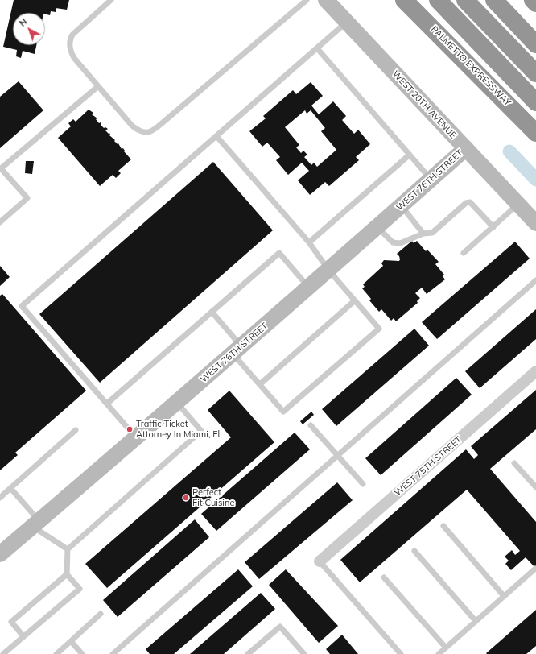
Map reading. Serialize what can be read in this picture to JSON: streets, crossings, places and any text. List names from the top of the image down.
{
  "streets": {
    "highway": ["PALMETTO EXPRESSWAY"],
    "street": ["WEST 20TH AVENUE", "WEST 76TH STREET", "WEST 75TH STREET"]
  },
  "crossings": [
    ["WEST 20TH AVENUE", "WEST 76TH STREET"]
  ],
  "places": ["Traffic Ticket Attorney In Miami, Fl", "Perfect Fit Cuisine"],
  "north": "top left"
}
